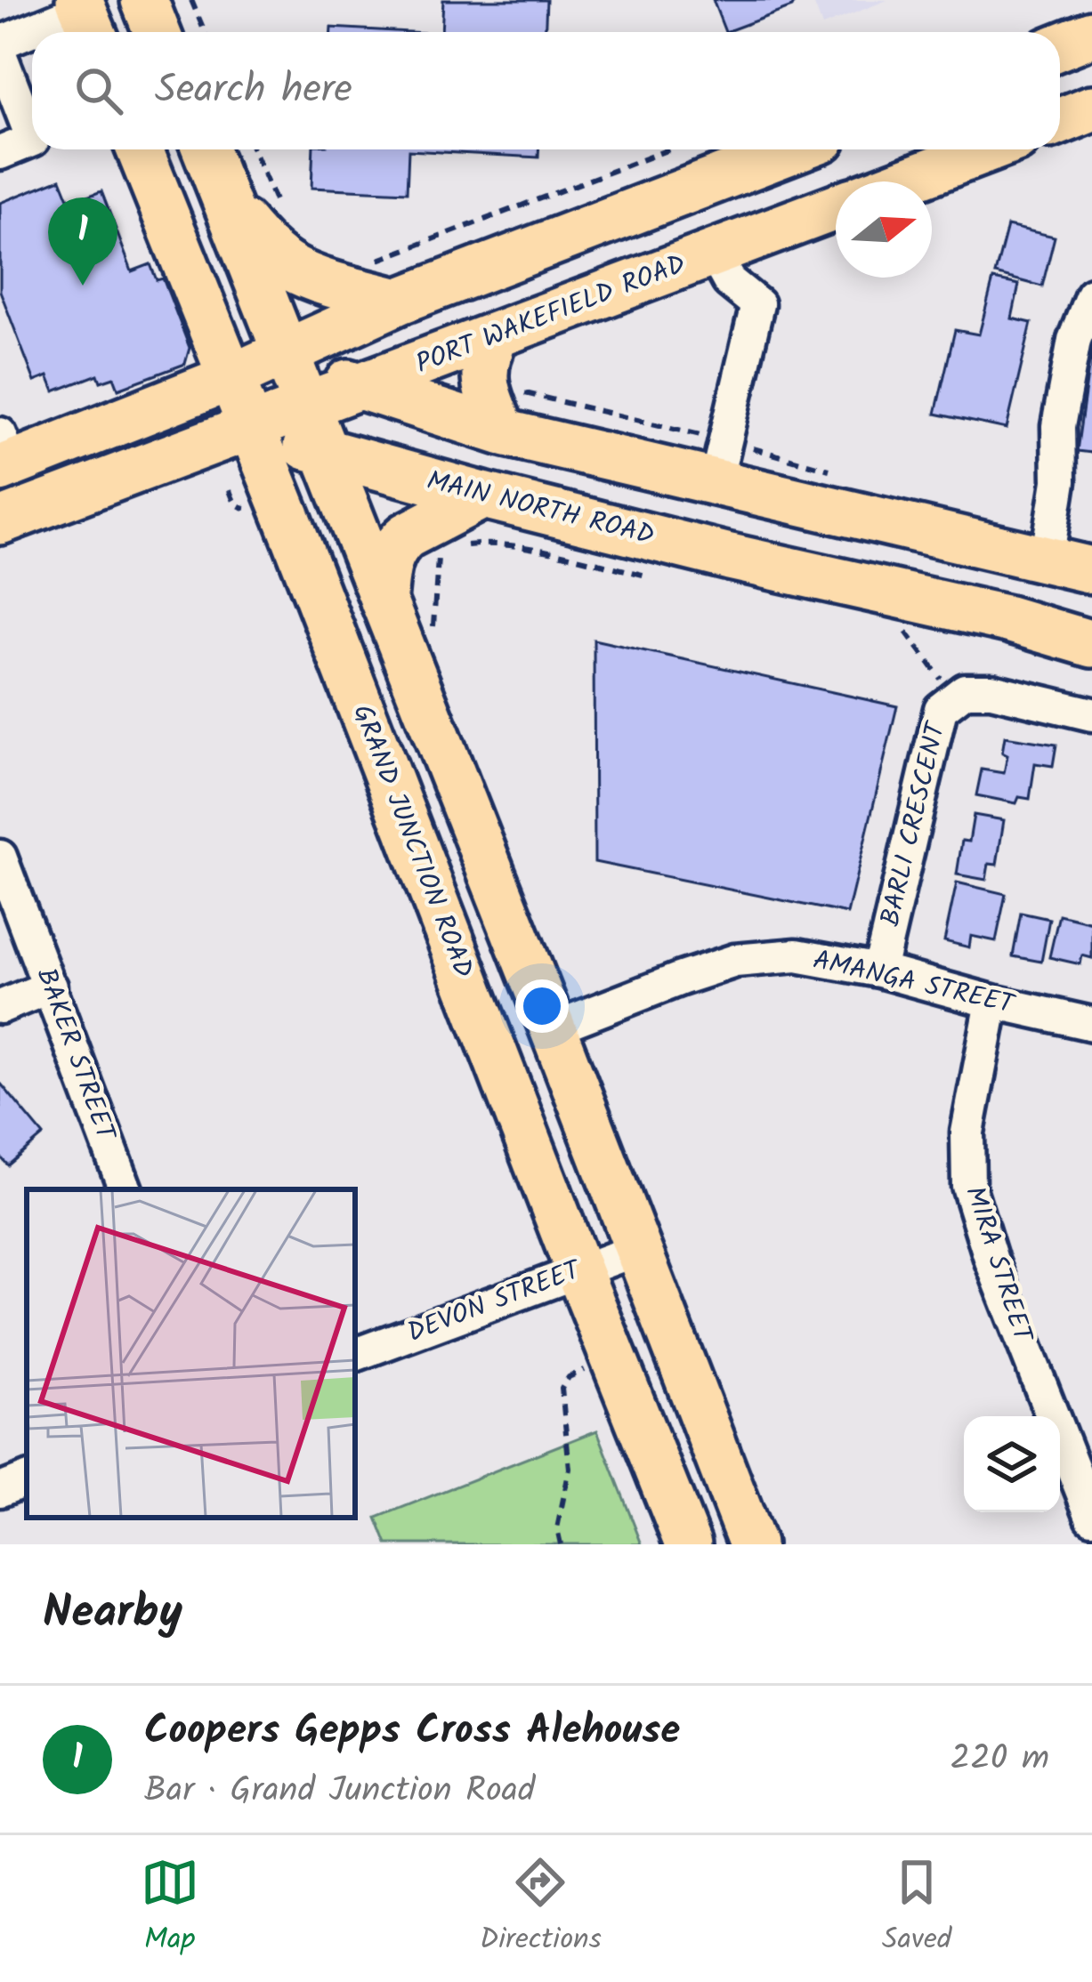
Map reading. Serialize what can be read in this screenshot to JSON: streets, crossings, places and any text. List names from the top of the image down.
{
  "streets": {
    "highway": ["PORT WAKEFIELD ROAD", "MAIN NORTH ROAD", "GRAND JUNCTION ROAD"],
    "street": [
      "BARLI CRESCENT",
      "AMANGA STREET",
      "BAKER STREET",
      "MIRA STREET",
      "DEVON STREET"
    ]
  },
  "crossings": [
    ["PORT WAKEFIELD ROAD", "MAIN NORTH ROAD"],
    ["PORT WAKEFIELD ROAD", "GRAND JUNCTION ROAD"],
    ["MAIN NORTH ROAD", "GRAND JUNCTION ROAD"],
    ["BARLI CRESCENT", "AMANGA STREET"],
    ["GRAND JUNCTION ROAD", "DEVON STREET"],
    ["AMANGA STREET", "MIRA STREET"]
  ],
  "north": "right",
  "page": {
    "search": "Search here",
    "pins": "1",
    "heading": "Nearby",
    "list": [
      {
        "mark": "1",
        "name": "Coopers Gepps Cross Alehouse",
        "note": "Bar · Grand Junction Road",
        "value": "220 m"
      }
    ],
    "nav": ["Map", "Directions", "Saved"]
  }
}
